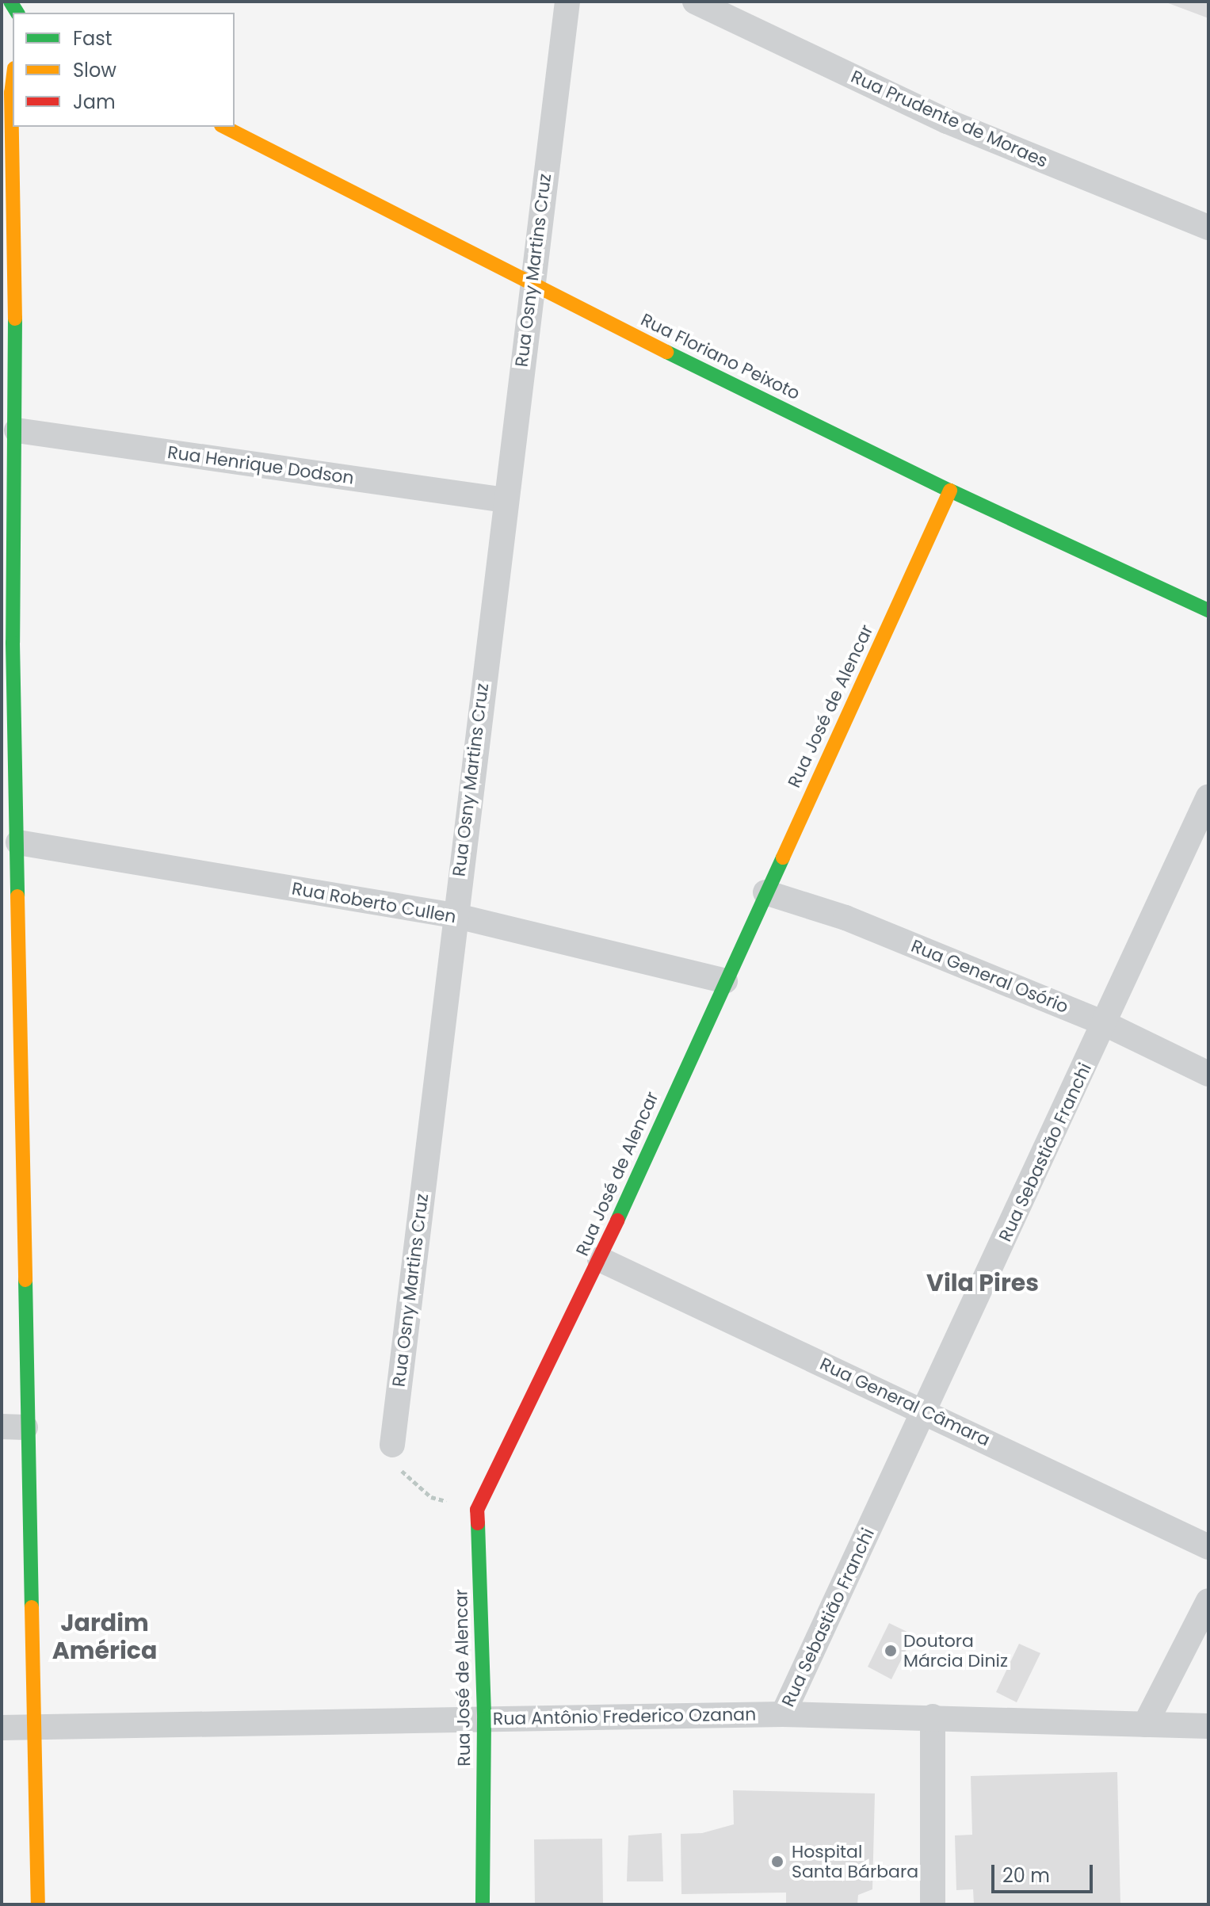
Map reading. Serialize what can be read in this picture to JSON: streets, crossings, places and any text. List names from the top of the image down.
{
  "streets": {
    "street": [
      "Rua Prudente de Moraes",
      "Rua Osny Martins Cruz",
      "Rua Floriano Peixoto",
      "Rua Henrique Dodson",
      "Rua José de Alencar",
      "Rua Roberto Cullen",
      "Rua General Osório",
      "Rua Sebastião Franchi",
      "Rua General Câmara",
      "Rua Antônio Frederico Ozanan"
    ]
  },
  "crossings": [
    ["Rua Osny Martins Cruz", "Rua Floriano Peixoto"],
    ["Rua Osny Martins Cruz", "Rua Henrique Dodson"],
    ["Rua Osny Martins Cruz", "Rua Roberto Cullen"],
    ["Rua Floriano Peixoto", "Rua José de Alencar"],
    ["Rua José de Alencar", "Rua Roberto Cullen"],
    ["Rua José de Alencar", "Rua General Osório"],
    ["Rua José de Alencar", "Rua General Câmara"],
    ["Rua José de Alencar", "Rua Antônio Frederico Ozanan"],
    ["Rua General Osório", "Rua Sebastião Franchi"],
    ["Rua Sebastião Franchi", "Rua General Câmara"],
    ["Rua Sebastião Franchi", "Rua Antônio Frederico Ozanan"]
  ],
  "districts": ["Vila Pires", "Jardim América"],
  "places": ["Doutora Márcia Diniz", "Hospital Santa Bárbara"],
  "legend": ["Fast", "Slow", "Jam"],
  "scale_bar": "20 m"
}
